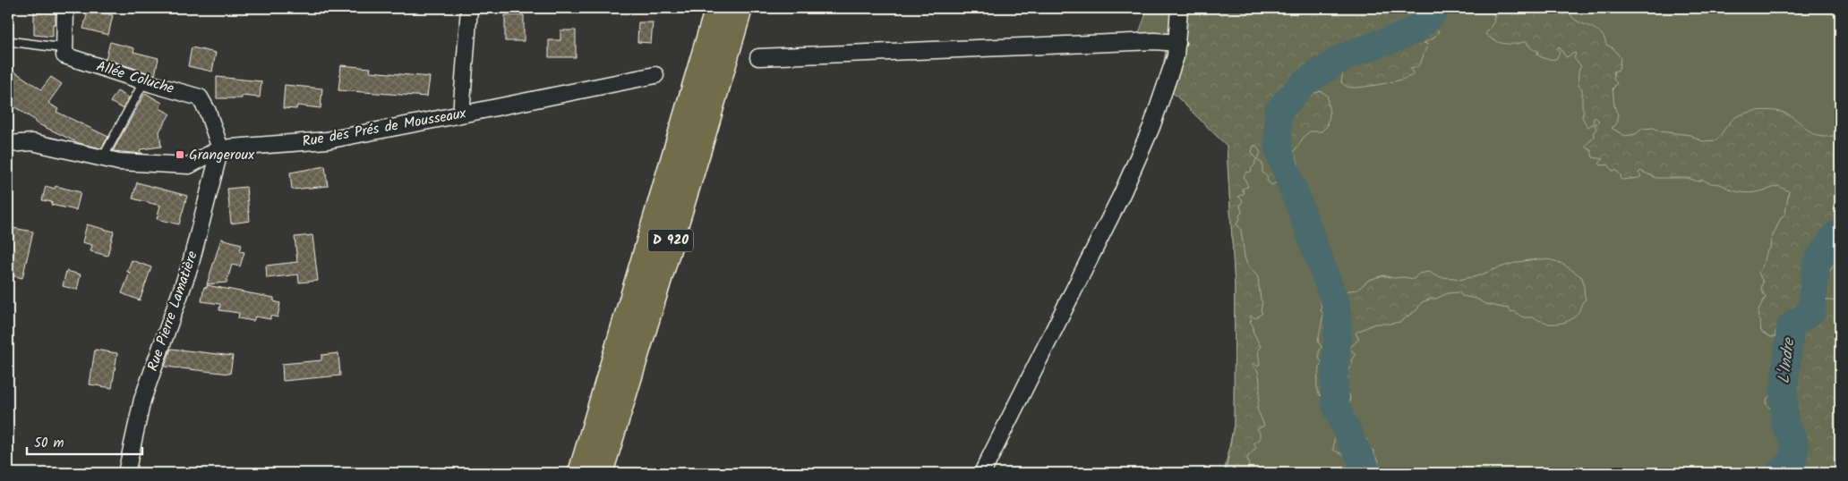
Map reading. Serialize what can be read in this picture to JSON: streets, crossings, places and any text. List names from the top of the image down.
{
  "streets": {
    "highway": ["D 920"],
    "street": ["Allée Coluche", "Rue des Prés de Mousseaux", "Rue Pierre Lamatière"]
  },
  "crossings": [
    ["Allée Coluche", "Rue des Prés de Mousseaux"],
    ["Allée Coluche", "Rue Pierre Lamatière"],
    ["Rue des Prés de Mousseaux", "Rue Pierre Lamatière"]
  ],
  "water": ["L'Indre"],
  "places": {
    "transit": ["Grangeroux"]
  },
  "scale_bar": "50 m"
}
